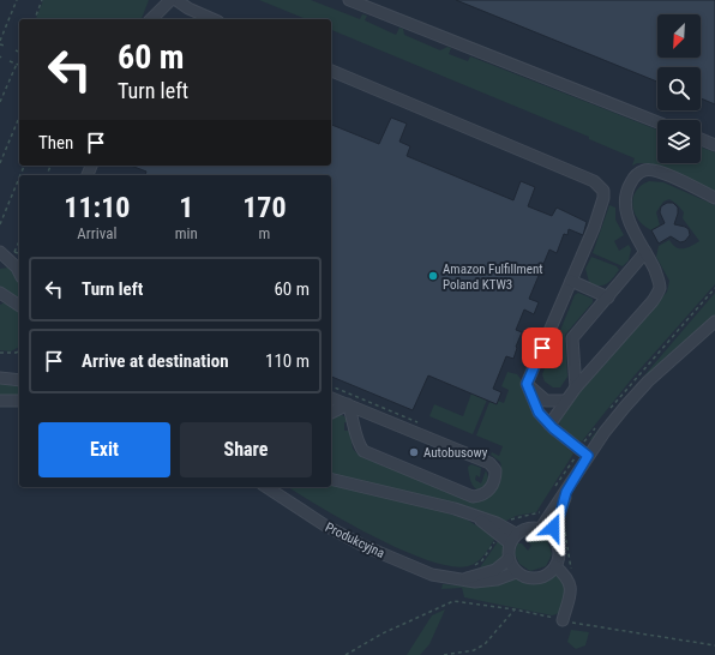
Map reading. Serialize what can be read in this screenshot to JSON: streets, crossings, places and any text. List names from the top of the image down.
{
  "streets": {
    "street": ["Produkcyjna"]
  },
  "places": ["Amazon Fulfillment Poland KTW3", "Autobusowy"],
  "north": "bottom left",
  "page": {
    "turn": ["60 m", "Turn left"],
    "then": "Then",
    "eta": [
      "11:10",
      "Arrival",
      "1",
      "min",
      "170",
      "m"
    ],
    "list": [
      {
        "name": "Turn left",
        "value": "60 m"
      },
      {
        "name": "Arrive at destination",
        "value": "110 m"
      }
    ],
    "buttons": ["Exit", "Share"]
  }
}
